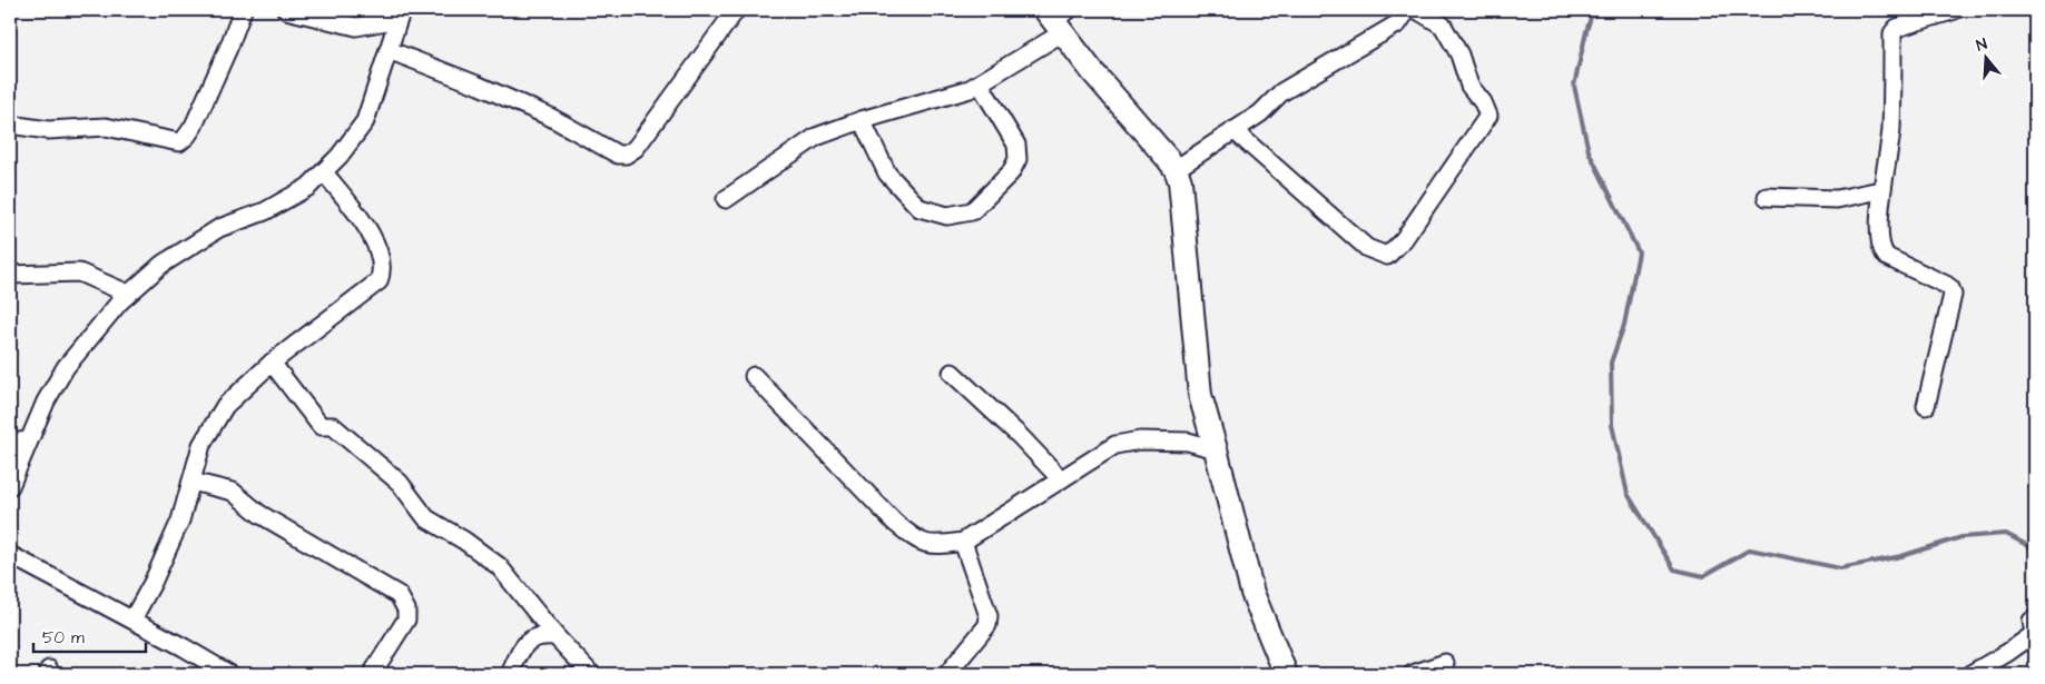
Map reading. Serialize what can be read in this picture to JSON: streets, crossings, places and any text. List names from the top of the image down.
{
  "scale_bar": "50 m",
  "north": "top"
}
